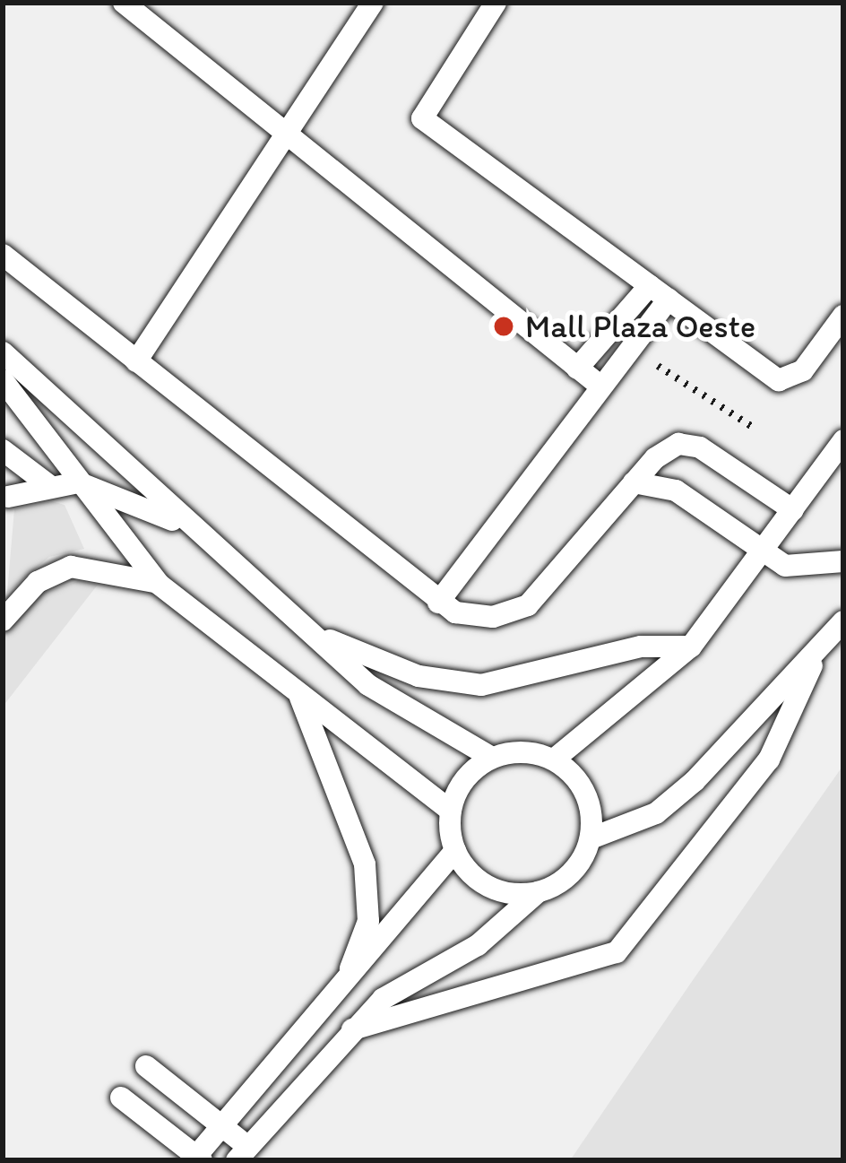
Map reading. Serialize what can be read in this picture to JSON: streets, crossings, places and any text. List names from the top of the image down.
{
  "places": ["Mall Plaza Oeste"]
}
